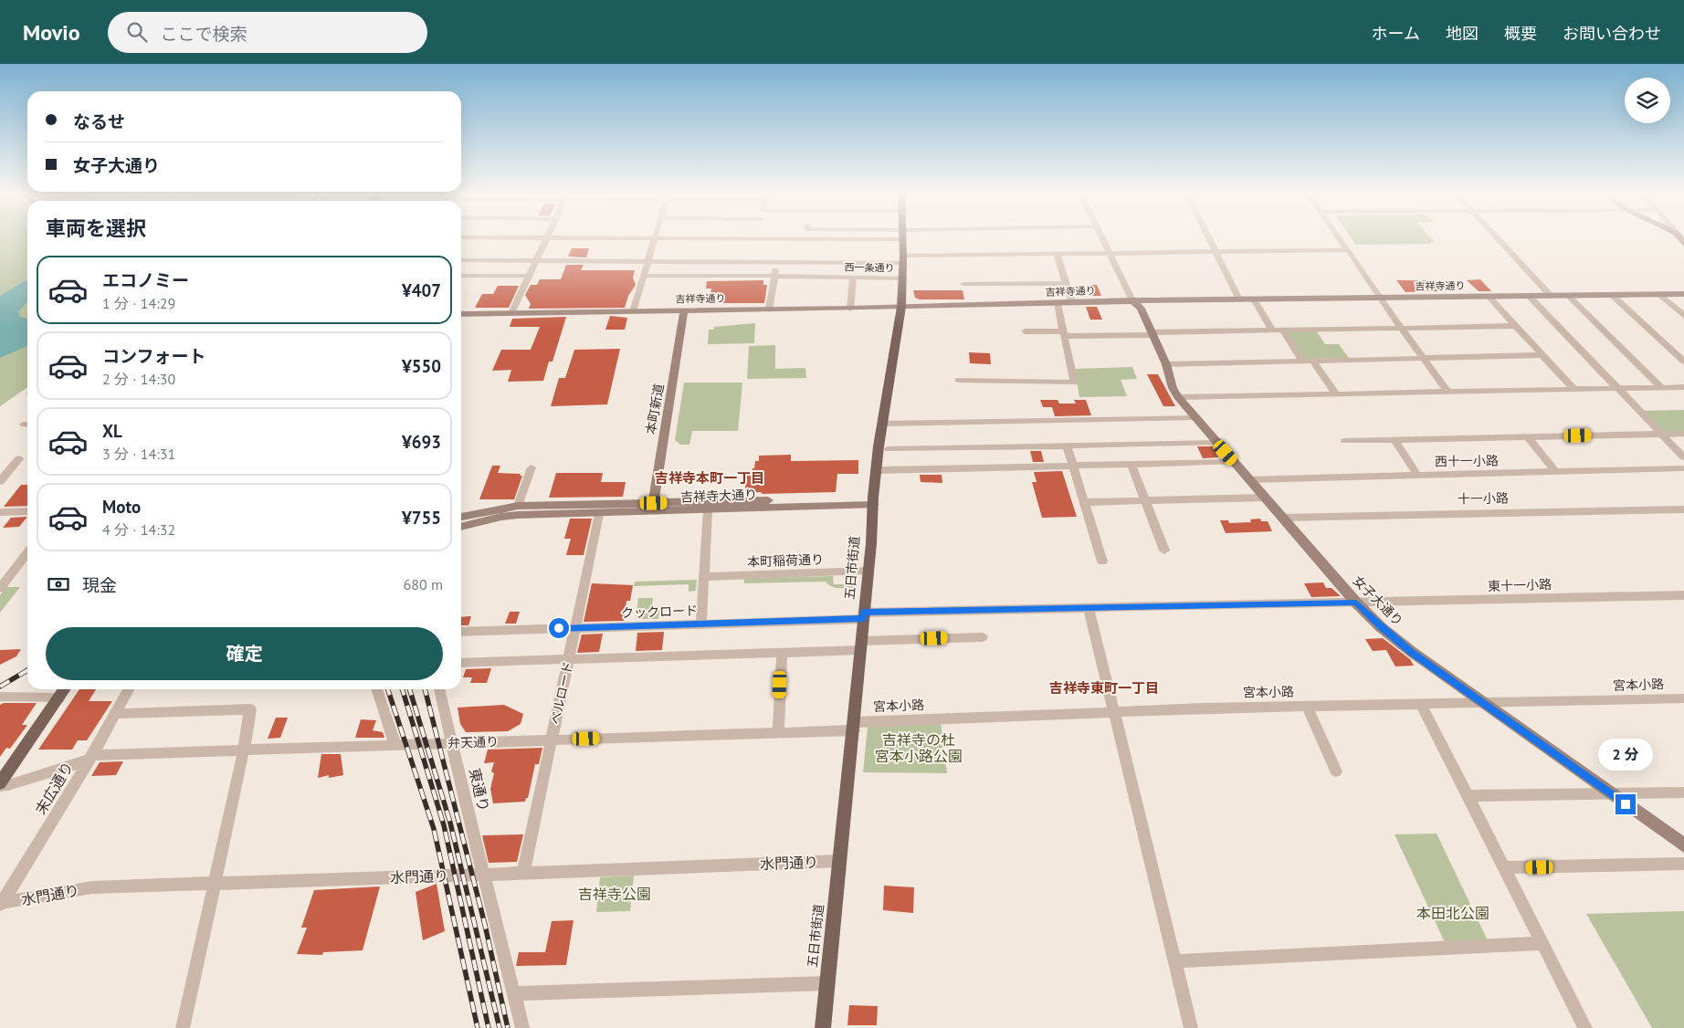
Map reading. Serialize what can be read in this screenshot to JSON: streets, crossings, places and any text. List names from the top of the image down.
{
  "streets": {
    "main road": [
      "吉祥寺通り",
      "本町新道",
      "吉祥寺大通り",
      "五日市街道",
      "女子大通り"
    ],
    "street": [
      "西一条通り",
      "西十一小路",
      "十一小路",
      "本町稲荷通り",
      "東十一小路",
      "クックロード",
      "宮本小路",
      "ベルロード",
      "弁天通り",
      "末広通り",
      "東通り",
      "水門通り"
    ]
  },
  "crossings": [
    ["西一条通り", "五日市街道"],
    ["吉祥寺通り", "本町新道"],
    ["吉祥寺通り", "五日市街道"],
    ["吉祥寺通り", "女子大通り"],
    ["本町新道", "吉祥寺大通り"],
    ["西十一小路", "女子大通り"],
    ["吉祥寺大通り", "五日市街道"],
    ["吉祥寺大通り", "ベルロード"],
    ["十一小路", "女子大通り"],
    ["本町稲荷通り", "五日市街道"],
    ["五日市街道", "クックロード"],
    ["五日市街道", "宮本小路"],
    ["五日市街道", "弁天通り"],
    ["五日市街道", "水門通り"],
    ["東十一小路", "女子大通り"],
    ["東十一小路", "クックロード"],
    ["女子大通り", "宮本小路"],
    ["クックロード", "ベルロード"],
    ["宮本小路", "弁天通り"],
    ["ベルロード", "弁天通り"],
    ["ベルロード", "水門通り"],
    ["弁天通り", "末広通り"],
    ["弁天通り", "東通り"],
    ["末広通り", "水門通り"],
    ["東通り", "水門通り"]
  ],
  "districts": ["吉祥寺本町一丁目", "吉祥寺東町一丁目"],
  "parks": ["吉祥寺の杜 宮本小路公園", "吉祥寺公園", "本田北公園"],
  "page": {
    "header": "Movio",
    "search": "ここで検索",
    "nav": [
      "ホーム",
      "地図",
      "概要",
      "お問い合わせ"
    ],
    "banner": ["なるせ", "女子大通り"],
    "heading": "車両を選択",
    "list": [
      {
        "name": "エコノミー",
        "note": "1 分 · 14:29",
        "value": "¥407"
      },
      {
        "name": "コンフォート",
        "note": "2 分 · 14:30",
        "value": "¥550"
      },
      {
        "name": "XL",
        "note": "3 分 · 14:31",
        "value": "¥693"
      },
      {
        "name": "Moto",
        "note": "4 分 · 14:32",
        "value": "¥755"
      }
    ],
    "pay": ["現金", "680 m"],
    "buttons": "確定",
    "bubble": "2 分"
  }
}
